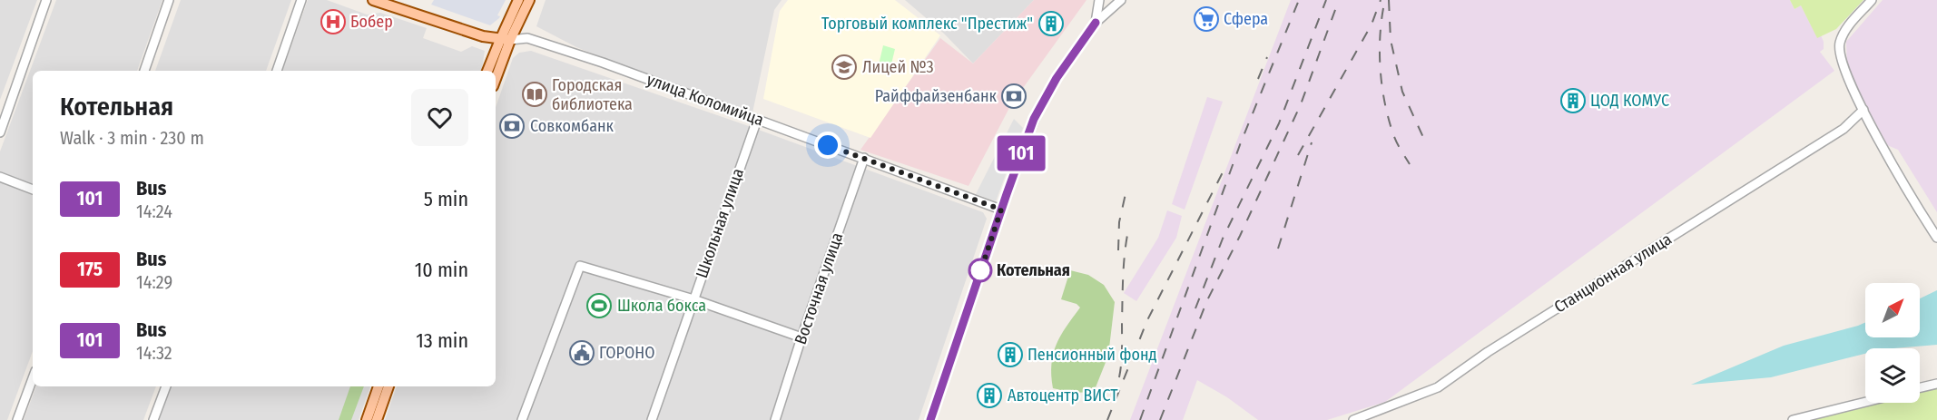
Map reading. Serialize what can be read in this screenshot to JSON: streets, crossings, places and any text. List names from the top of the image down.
{
  "streets": {
    "main road": ["улица Коломийца"],
    "street": ["Школьная улица", "Станционная улица", "Восточная улица"]
  },
  "crossings": [
    ["улица Коломийца", "Школьная улица"],
    ["улица Коломийца", "Восточная улица"]
  ],
  "places": {
    "supermarket": ["Сфера"],
    "hospital": ["Бобер"],
    "building": [
      "Торговый комплекс \"Престиж\"",
      "ЦОД КОМУС",
      "Пенсионный фонд",
      "Автоцентр ВИСТ"
    ],
    "school or university": ["Лицей №3"],
    "library": ["Городская библиотека"],
    "bank": ["Райффайзенбанк", "Совкомбанк"],
    "other": ["Котельная"],
    "sports": ["Школа бокса"],
    "public building": ["ГОРОНО"]
  },
  "lines": ["bus line 101"],
  "north": "top right",
  "page": {
    "on_map": "101",
    "heading": ["Котельная", "Walk · 3 min · 230 m"],
    "list": [
      {
        "mark": "101",
        "name": "Bus",
        "note": "14:24",
        "value": "5 min"
      },
      {
        "mark": "175",
        "name": "Bus",
        "note": "14:29",
        "value": "10 min"
      },
      {
        "mark": "101",
        "name": "Bus",
        "note": "14:32",
        "value": "13 min"
      }
    ]
  }
}
